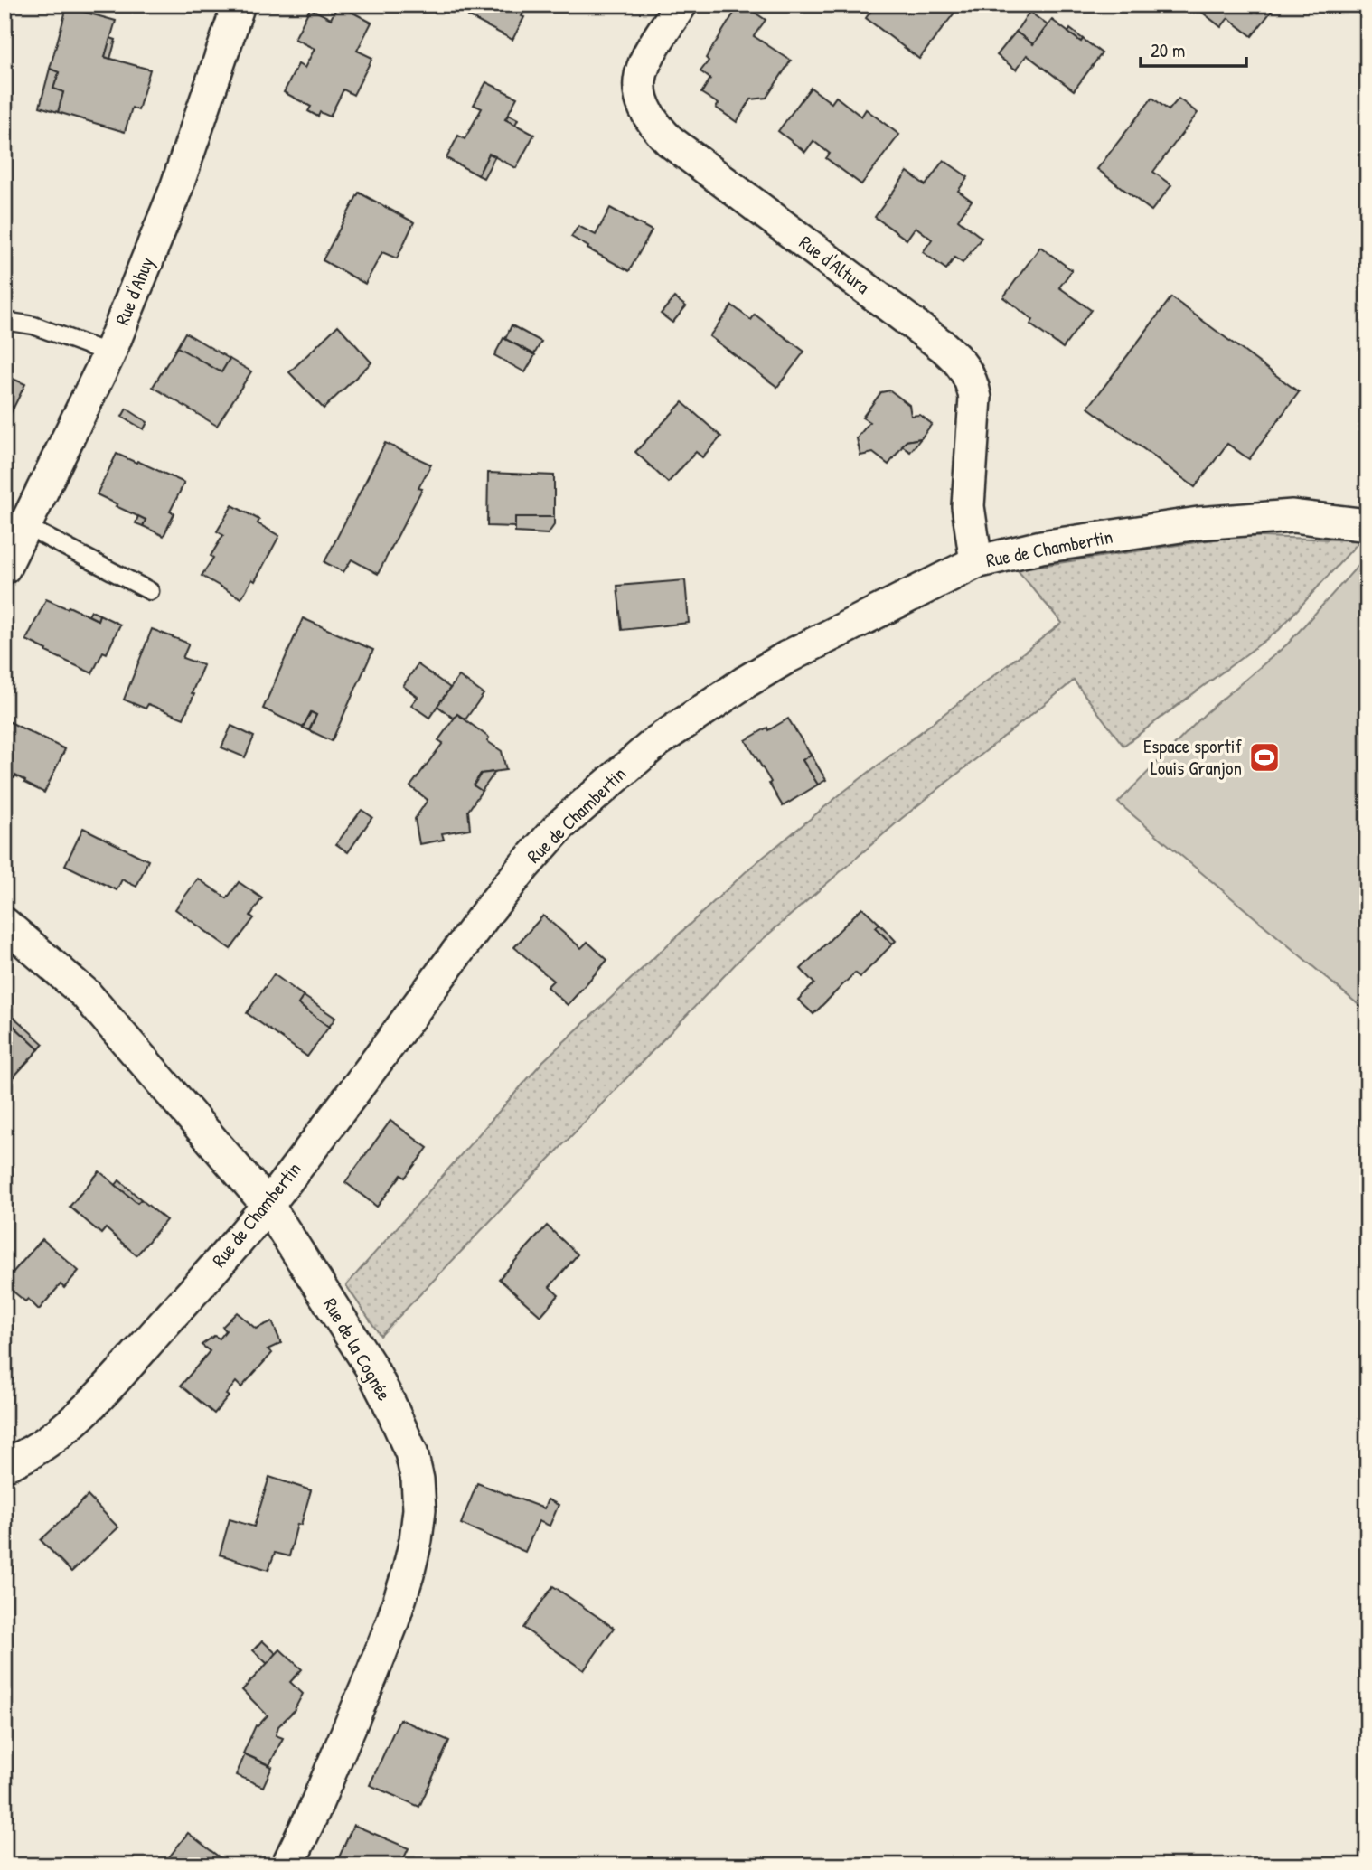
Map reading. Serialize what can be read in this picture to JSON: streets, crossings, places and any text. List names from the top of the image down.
{
  "streets": {
    "street": [
      "Rue d'Altura",
      "Rue d'Ahuy",
      "Rue de Chambertin",
      "Rue de la Cognée"
    ]
  },
  "crossings": [
    ["Rue d'Altura", "Rue de Chambertin"],
    ["Rue de Chambertin", "Rue de la Cognée"]
  ],
  "places": {
    "sports": ["Espace sportif Louis Granjon"]
  },
  "scale_bar": "20 m"
}
